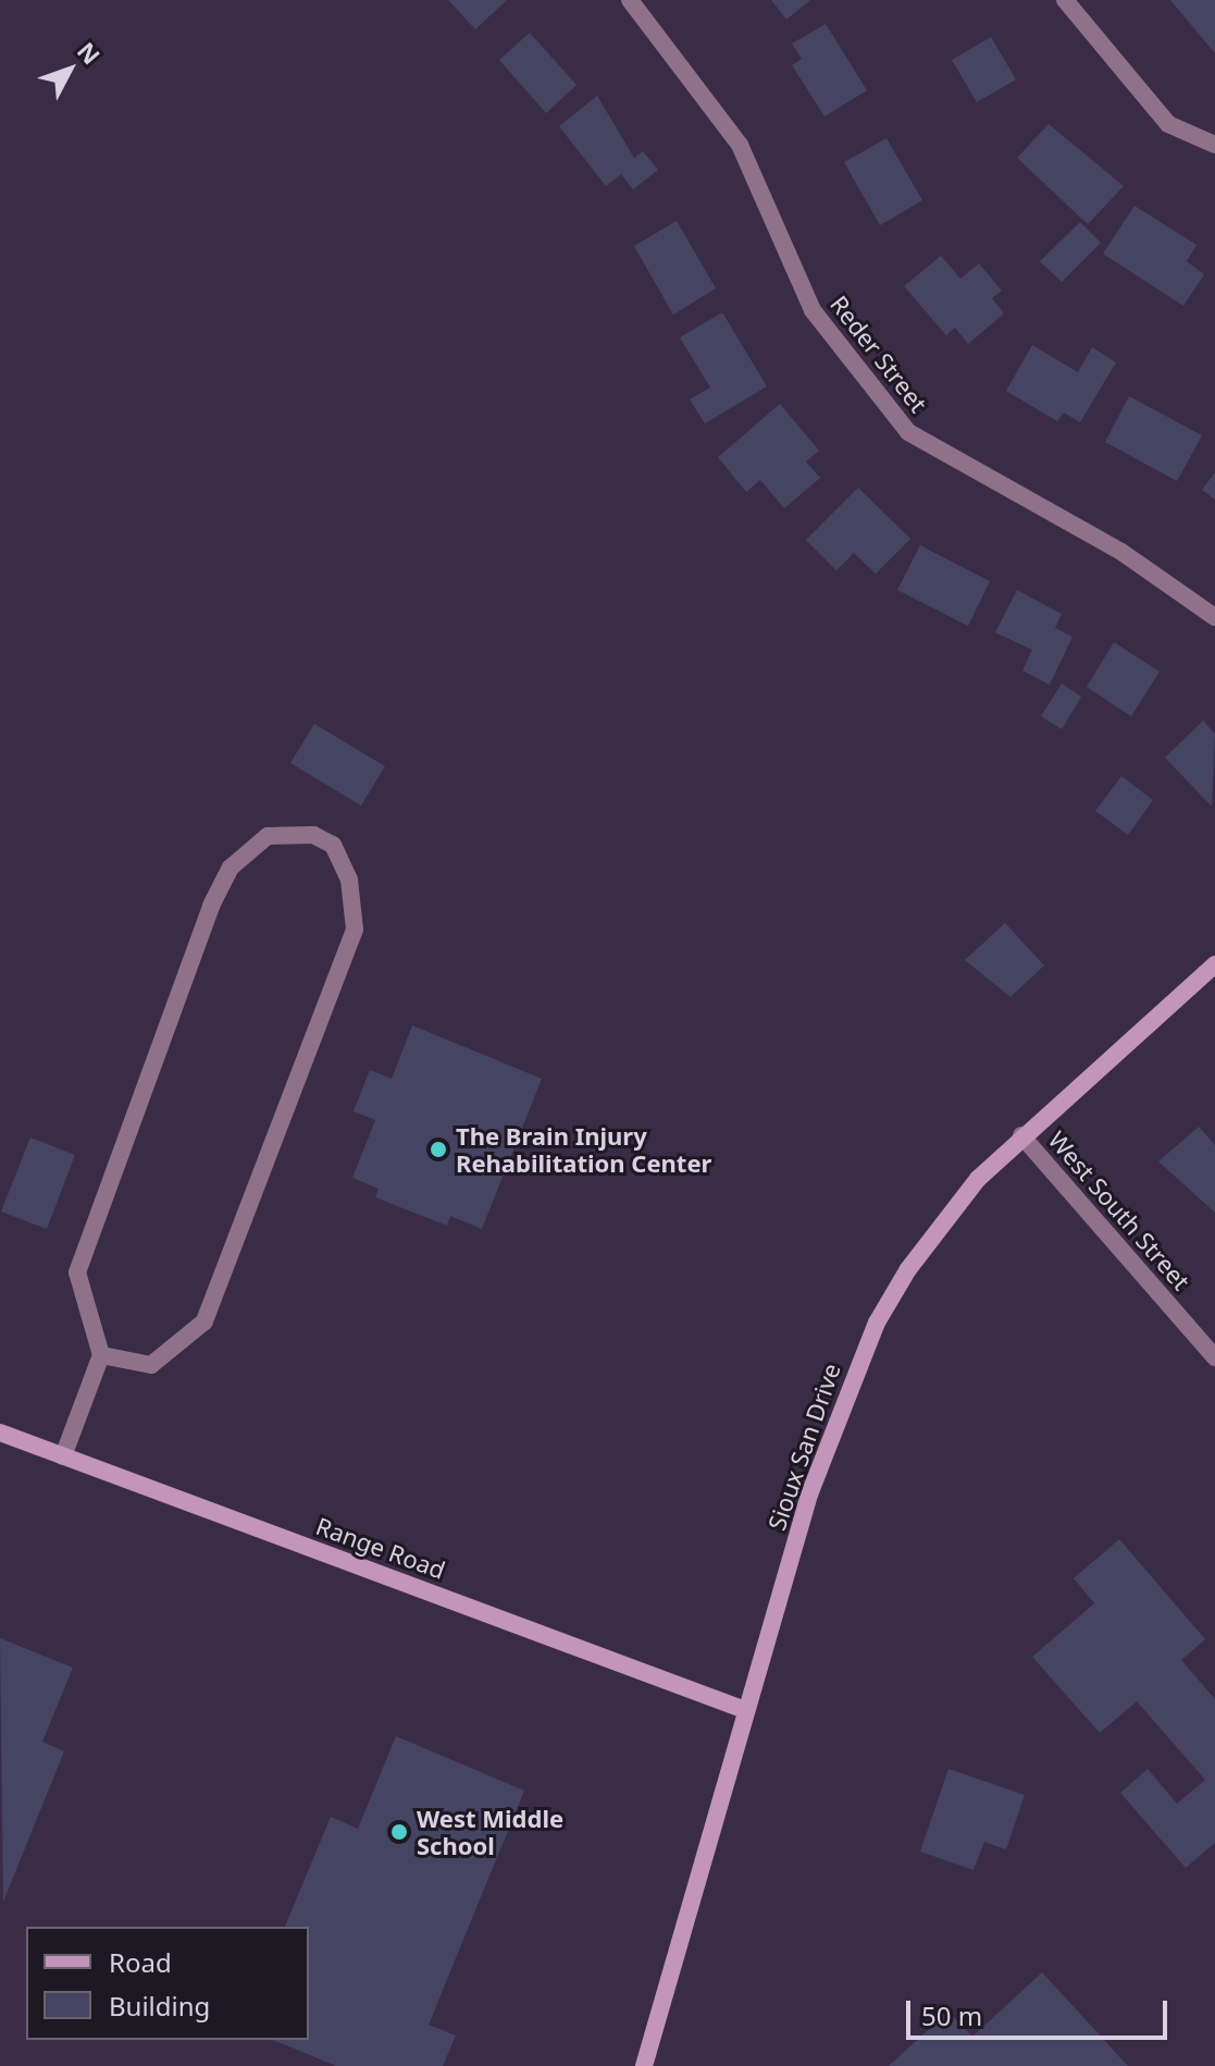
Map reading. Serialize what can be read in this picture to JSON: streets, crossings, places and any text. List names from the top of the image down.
{
  "streets": {
    "street": [
      "Reder Street",
      "West South Street",
      "Sioux San Drive",
      "Range Road"
    ]
  },
  "crossings": [
    ["West South Street", "Sioux San Drive"],
    ["Sioux San Drive", "Range Road"]
  ],
  "places": ["The Brain Injury Rehabilitation Center", "West Middle School"],
  "legend": ["Road", "Building"],
  "scale_bar": "50 m",
  "north": "top right"
}
